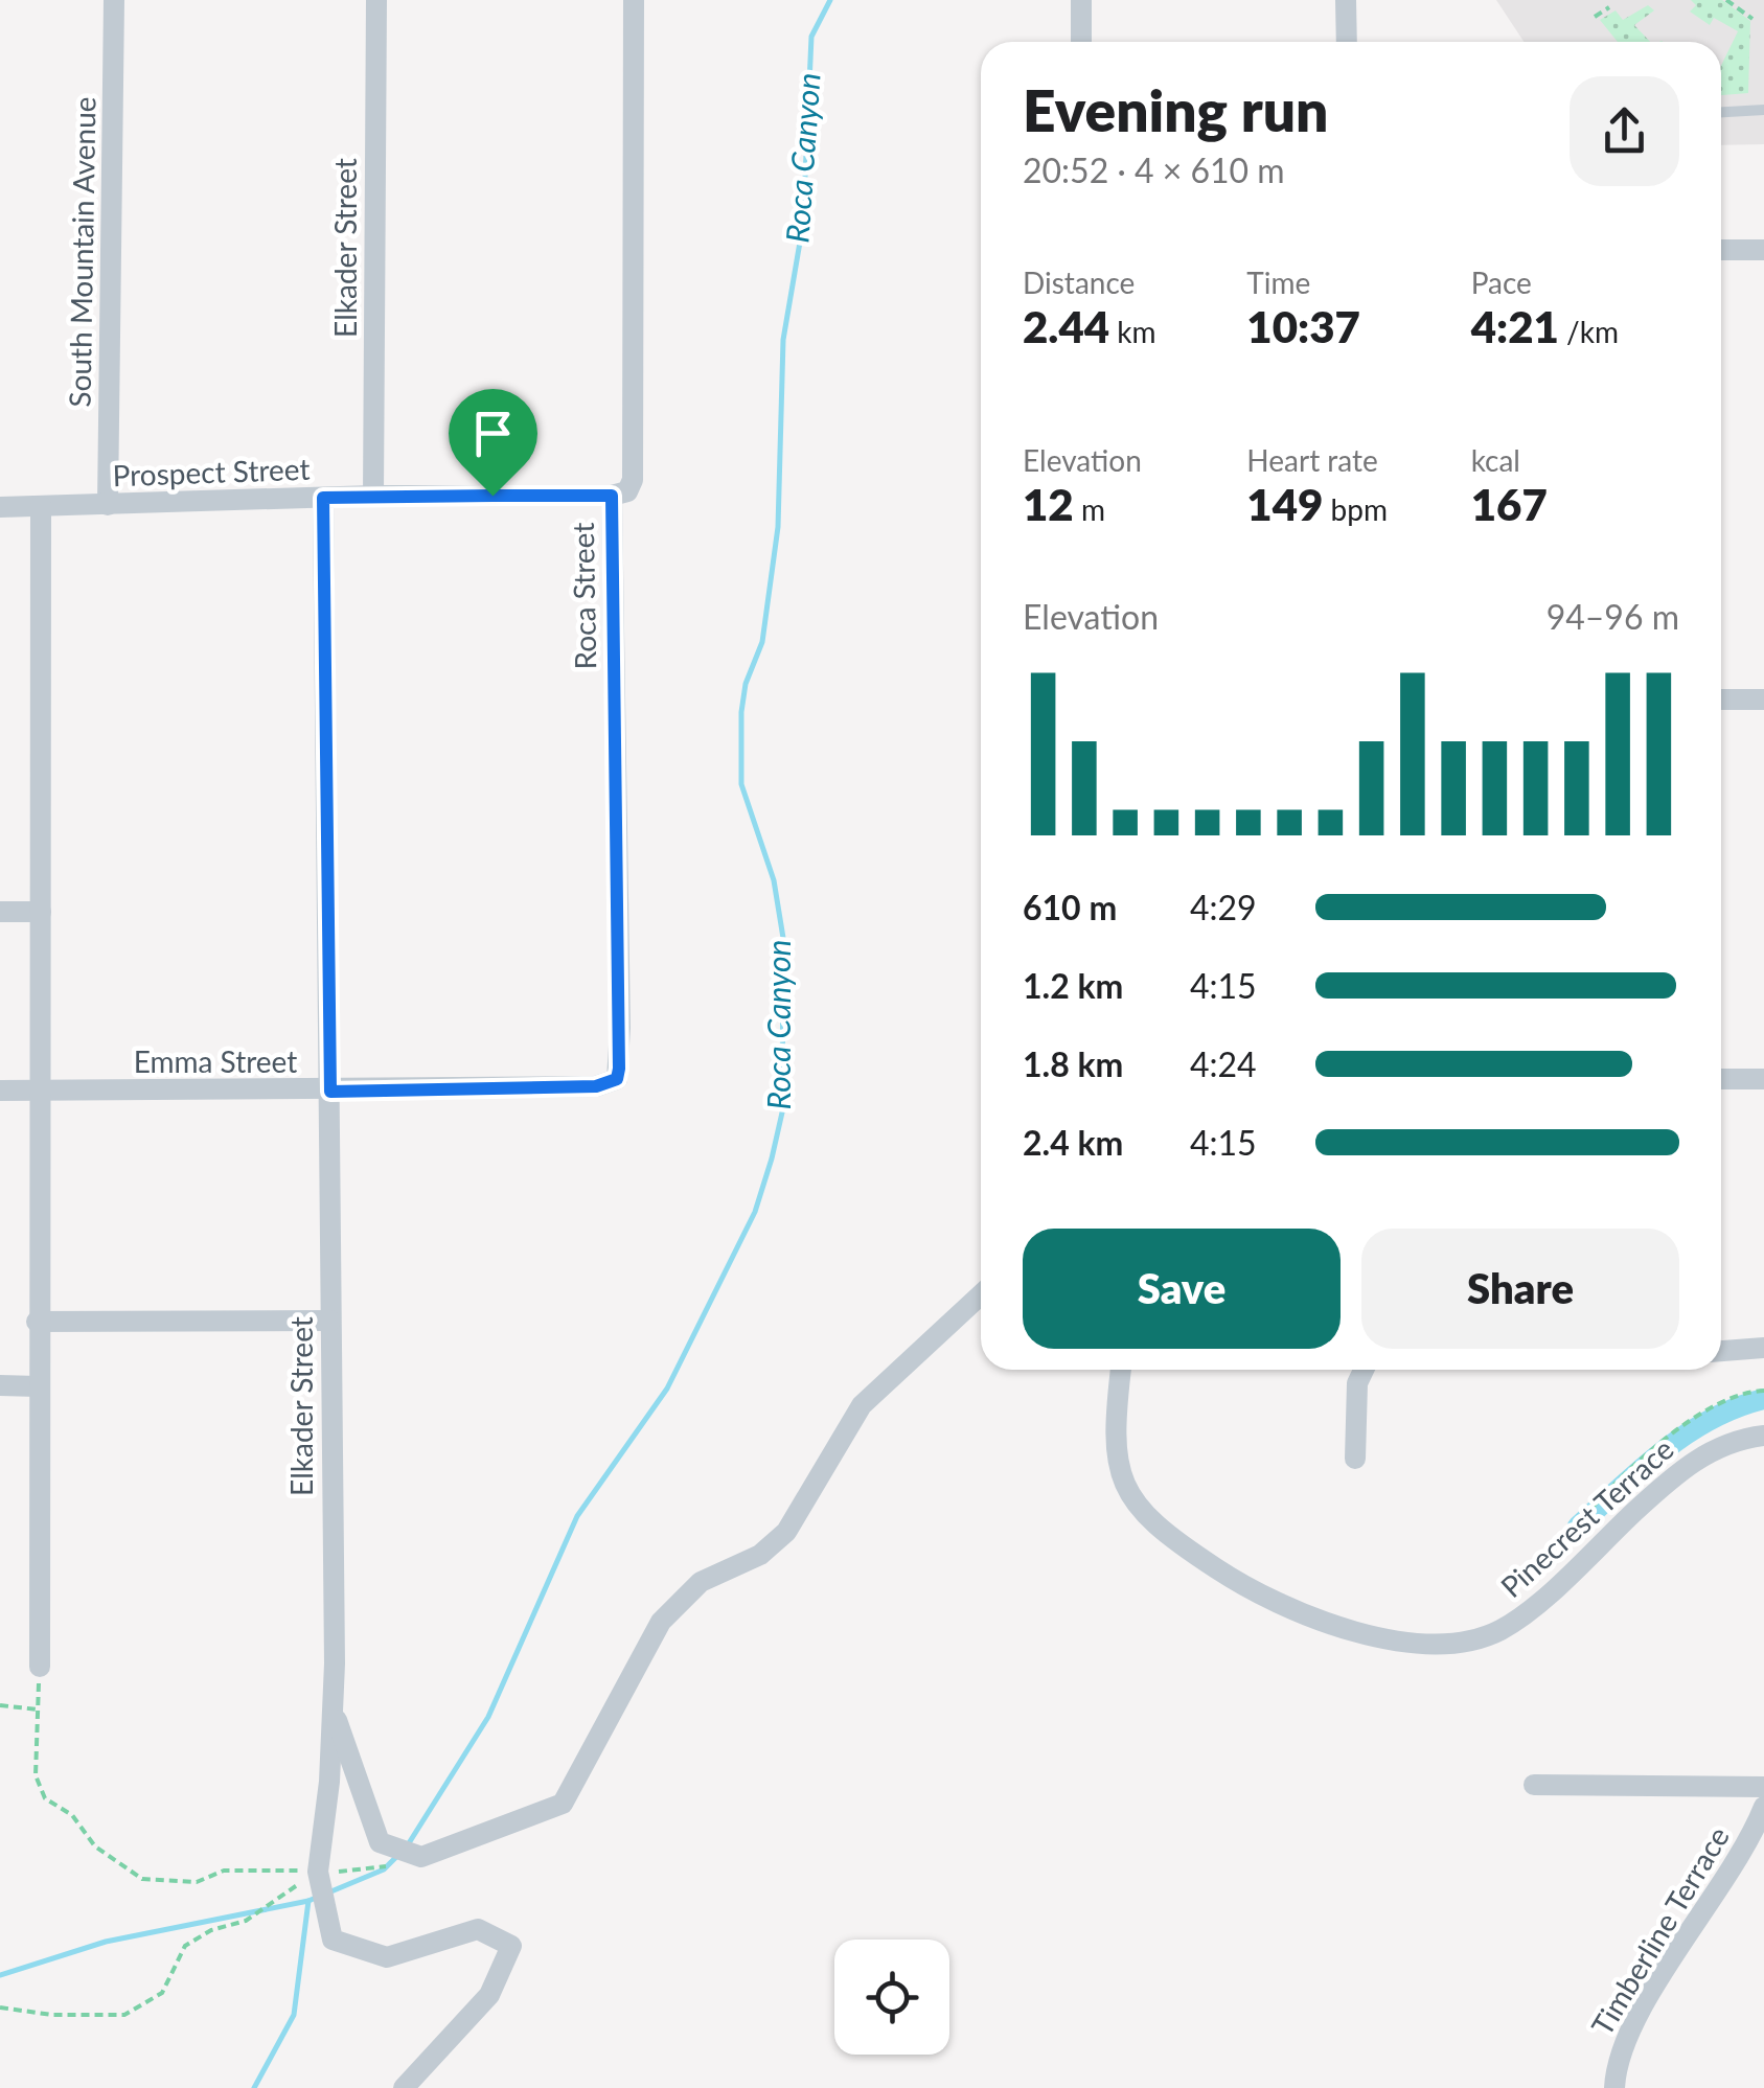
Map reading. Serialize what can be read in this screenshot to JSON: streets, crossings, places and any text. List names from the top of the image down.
{
  "streets": {
    "street": [
      "Elkader Street",
      "South Mountain Avenue",
      "Prospect Street",
      "Roca Street",
      "Emma Street",
      "Pinecrest Terrace",
      "Timberline Terrace"
    ]
  },
  "crossings": [
    ["Elkader Street", "Prospect Street"],
    ["Elkader Street", "Emma Street"],
    ["South Mountain Avenue", "Prospect Street"],
    ["Prospect Street", "Roca Street"],
    ["Roca Street", "Emma Street"]
  ],
  "water": ["Roca Canyon"],
  "page": {
    "heading": ["Evening run", "20:52 · 4 × 610 m"],
    "stats": [
      ["Distance", "2.44 km"],
      ["Time", "10:37"],
      ["Pace", "4:21 /km"],
      ["Elevation", "12 m"],
      ["Heart rate", "149 bpm"],
      ["kcal", "167"]
    ],
    "chart": ["Elevation", "94–96 m"],
    "list": [
      {
        "name": "610 m",
        "note": "4:29"
      },
      {
        "name": "1.2 km",
        "note": "4:15"
      },
      {
        "name": "1.8 km",
        "note": "4:24"
      },
      {
        "name": "2.4 km",
        "note": "4:15"
      }
    ],
    "buttons": ["Save", "Share"]
  }
}
